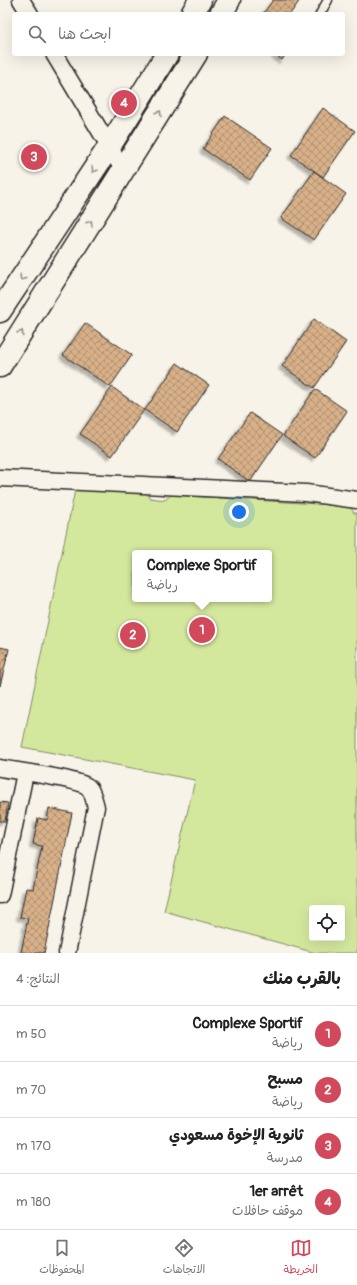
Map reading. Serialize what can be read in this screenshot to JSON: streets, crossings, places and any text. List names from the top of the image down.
{
  "page": {
    "search": "ابحث هنا",
    "pins": [
      "4",
      "3",
      "1",
      "2"
    ],
    "popup": ["Complexe Sportif", "رياضة"],
    "heading": ["بالقرب منك", "النتائج: 4"],
    "list": [
      {
        "mark": "1",
        "name": "Complexe Sportif",
        "note": "رياضة",
        "value": "50 m"
      },
      {
        "mark": "2",
        "name": "مسبح",
        "note": "رياضة",
        "value": "70 m"
      },
      {
        "mark": "3",
        "name": "ثانوية الإخوة مسعودي",
        "note": "مدرسة",
        "value": "170 m"
      },
      {
        "mark": "4",
        "name": "1er arrêt",
        "note": "موقف حافلات",
        "value": "180 m"
      }
    ],
    "nav": ["الخريطة", "الاتجاهات", "المحفوظات"]
  }
}
